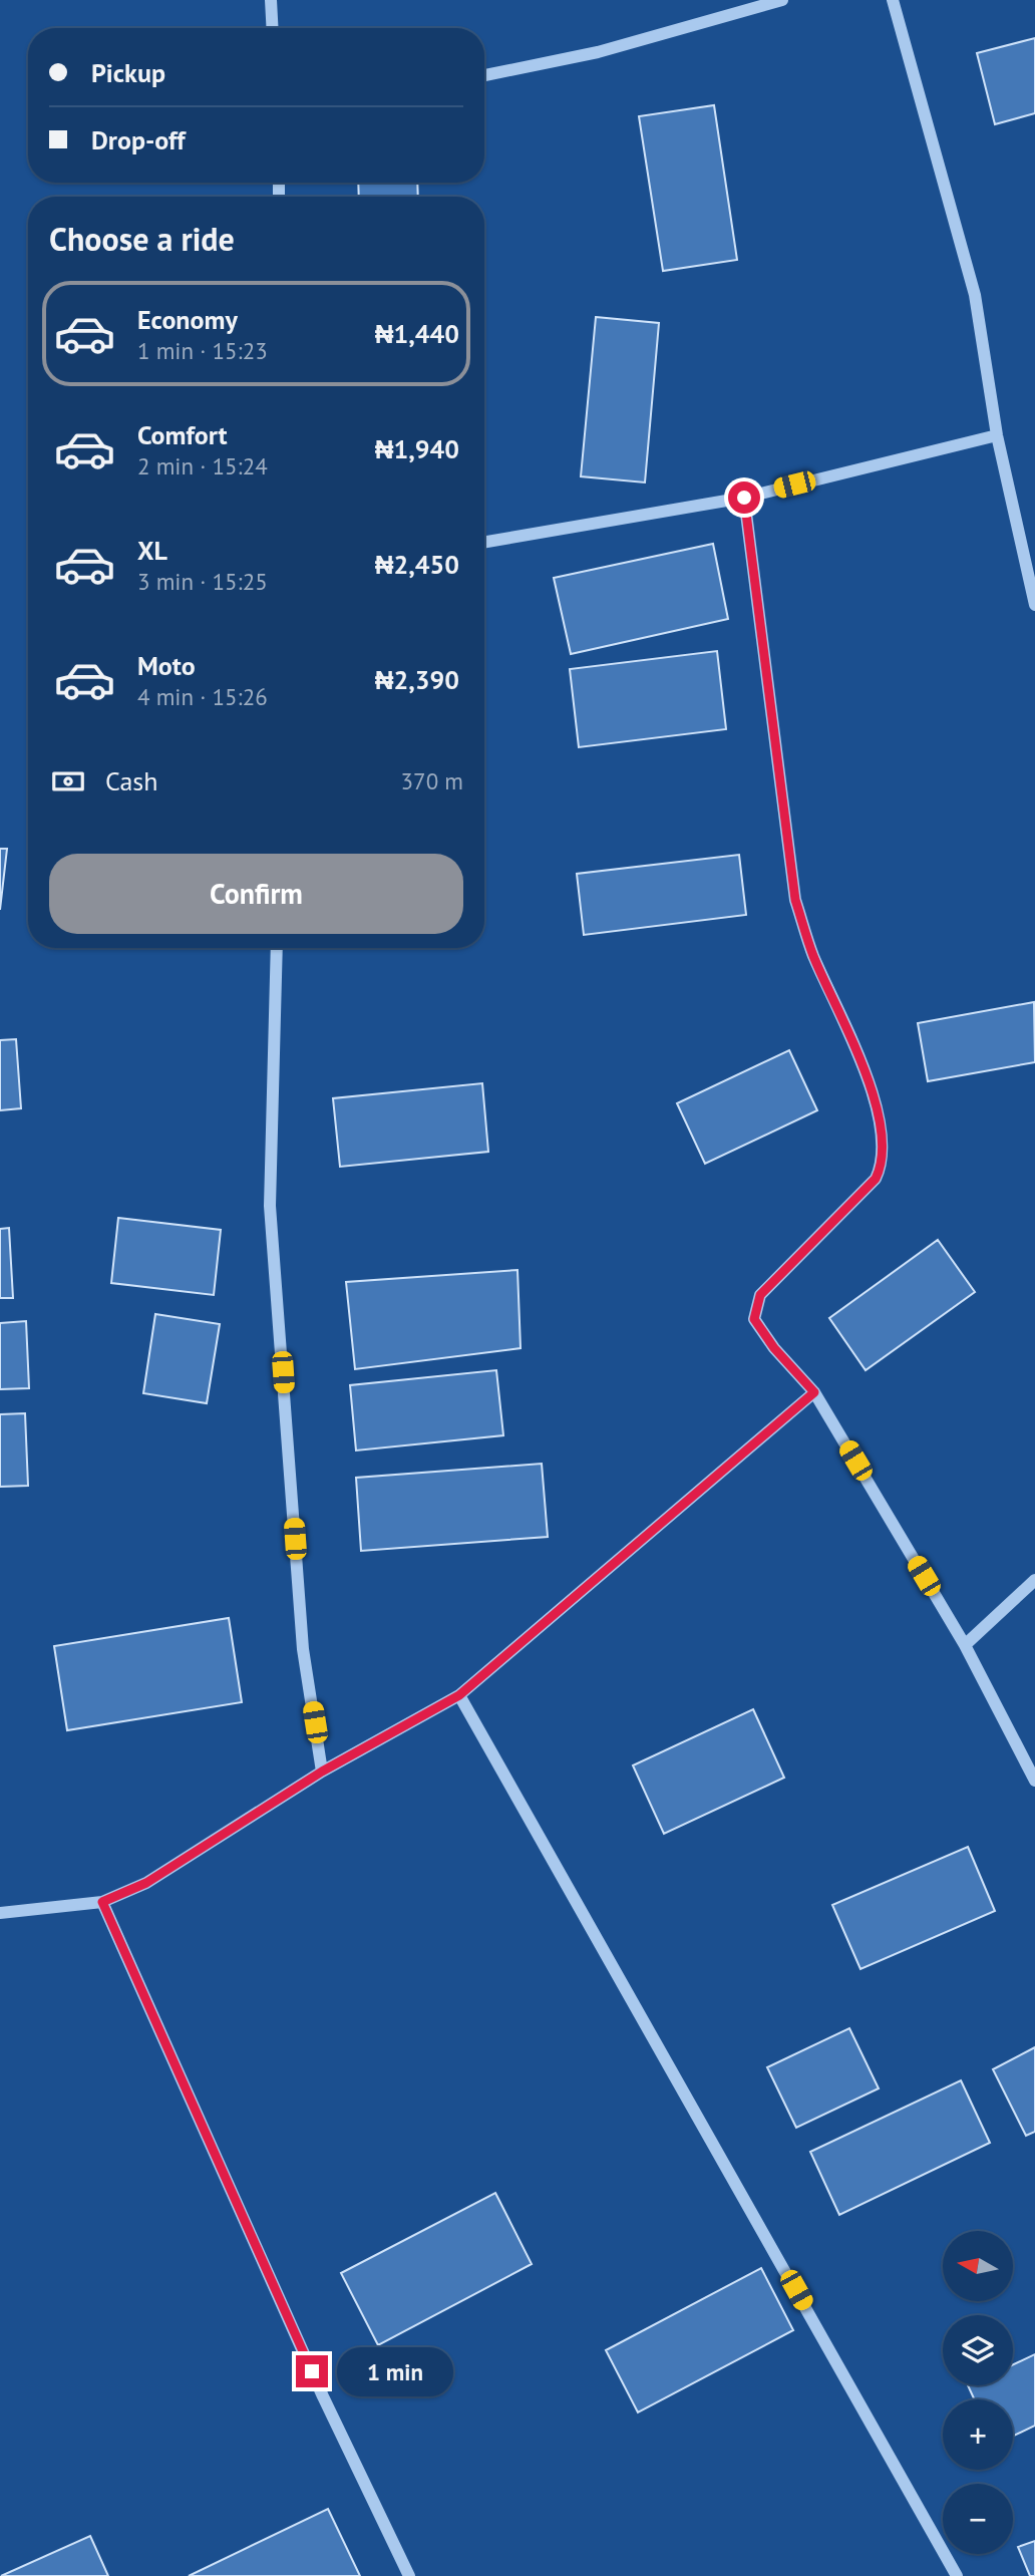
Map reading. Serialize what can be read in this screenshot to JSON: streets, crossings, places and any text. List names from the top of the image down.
{
  "north": "left",
  "page": {
    "banner": ["Pickup", "Drop-off"],
    "heading": "Choose a ride",
    "list": [
      {
        "name": "Economy",
        "note": "1 min · 15:23",
        "value": "₦1,440"
      },
      {
        "name": "Comfort",
        "note": "2 min · 15:24",
        "value": "₦1,940"
      },
      {
        "name": "XL",
        "note": "3 min · 15:25",
        "value": "₦2,450"
      },
      {
        "name": "Moto",
        "note": "4 min · 15:26",
        "value": "₦2,390"
      }
    ],
    "pay": ["Cash", "370 m"],
    "buttons": "Confirm",
    "map_buttons": ["+", "−"],
    "bubble": "1 min"
  }
}
